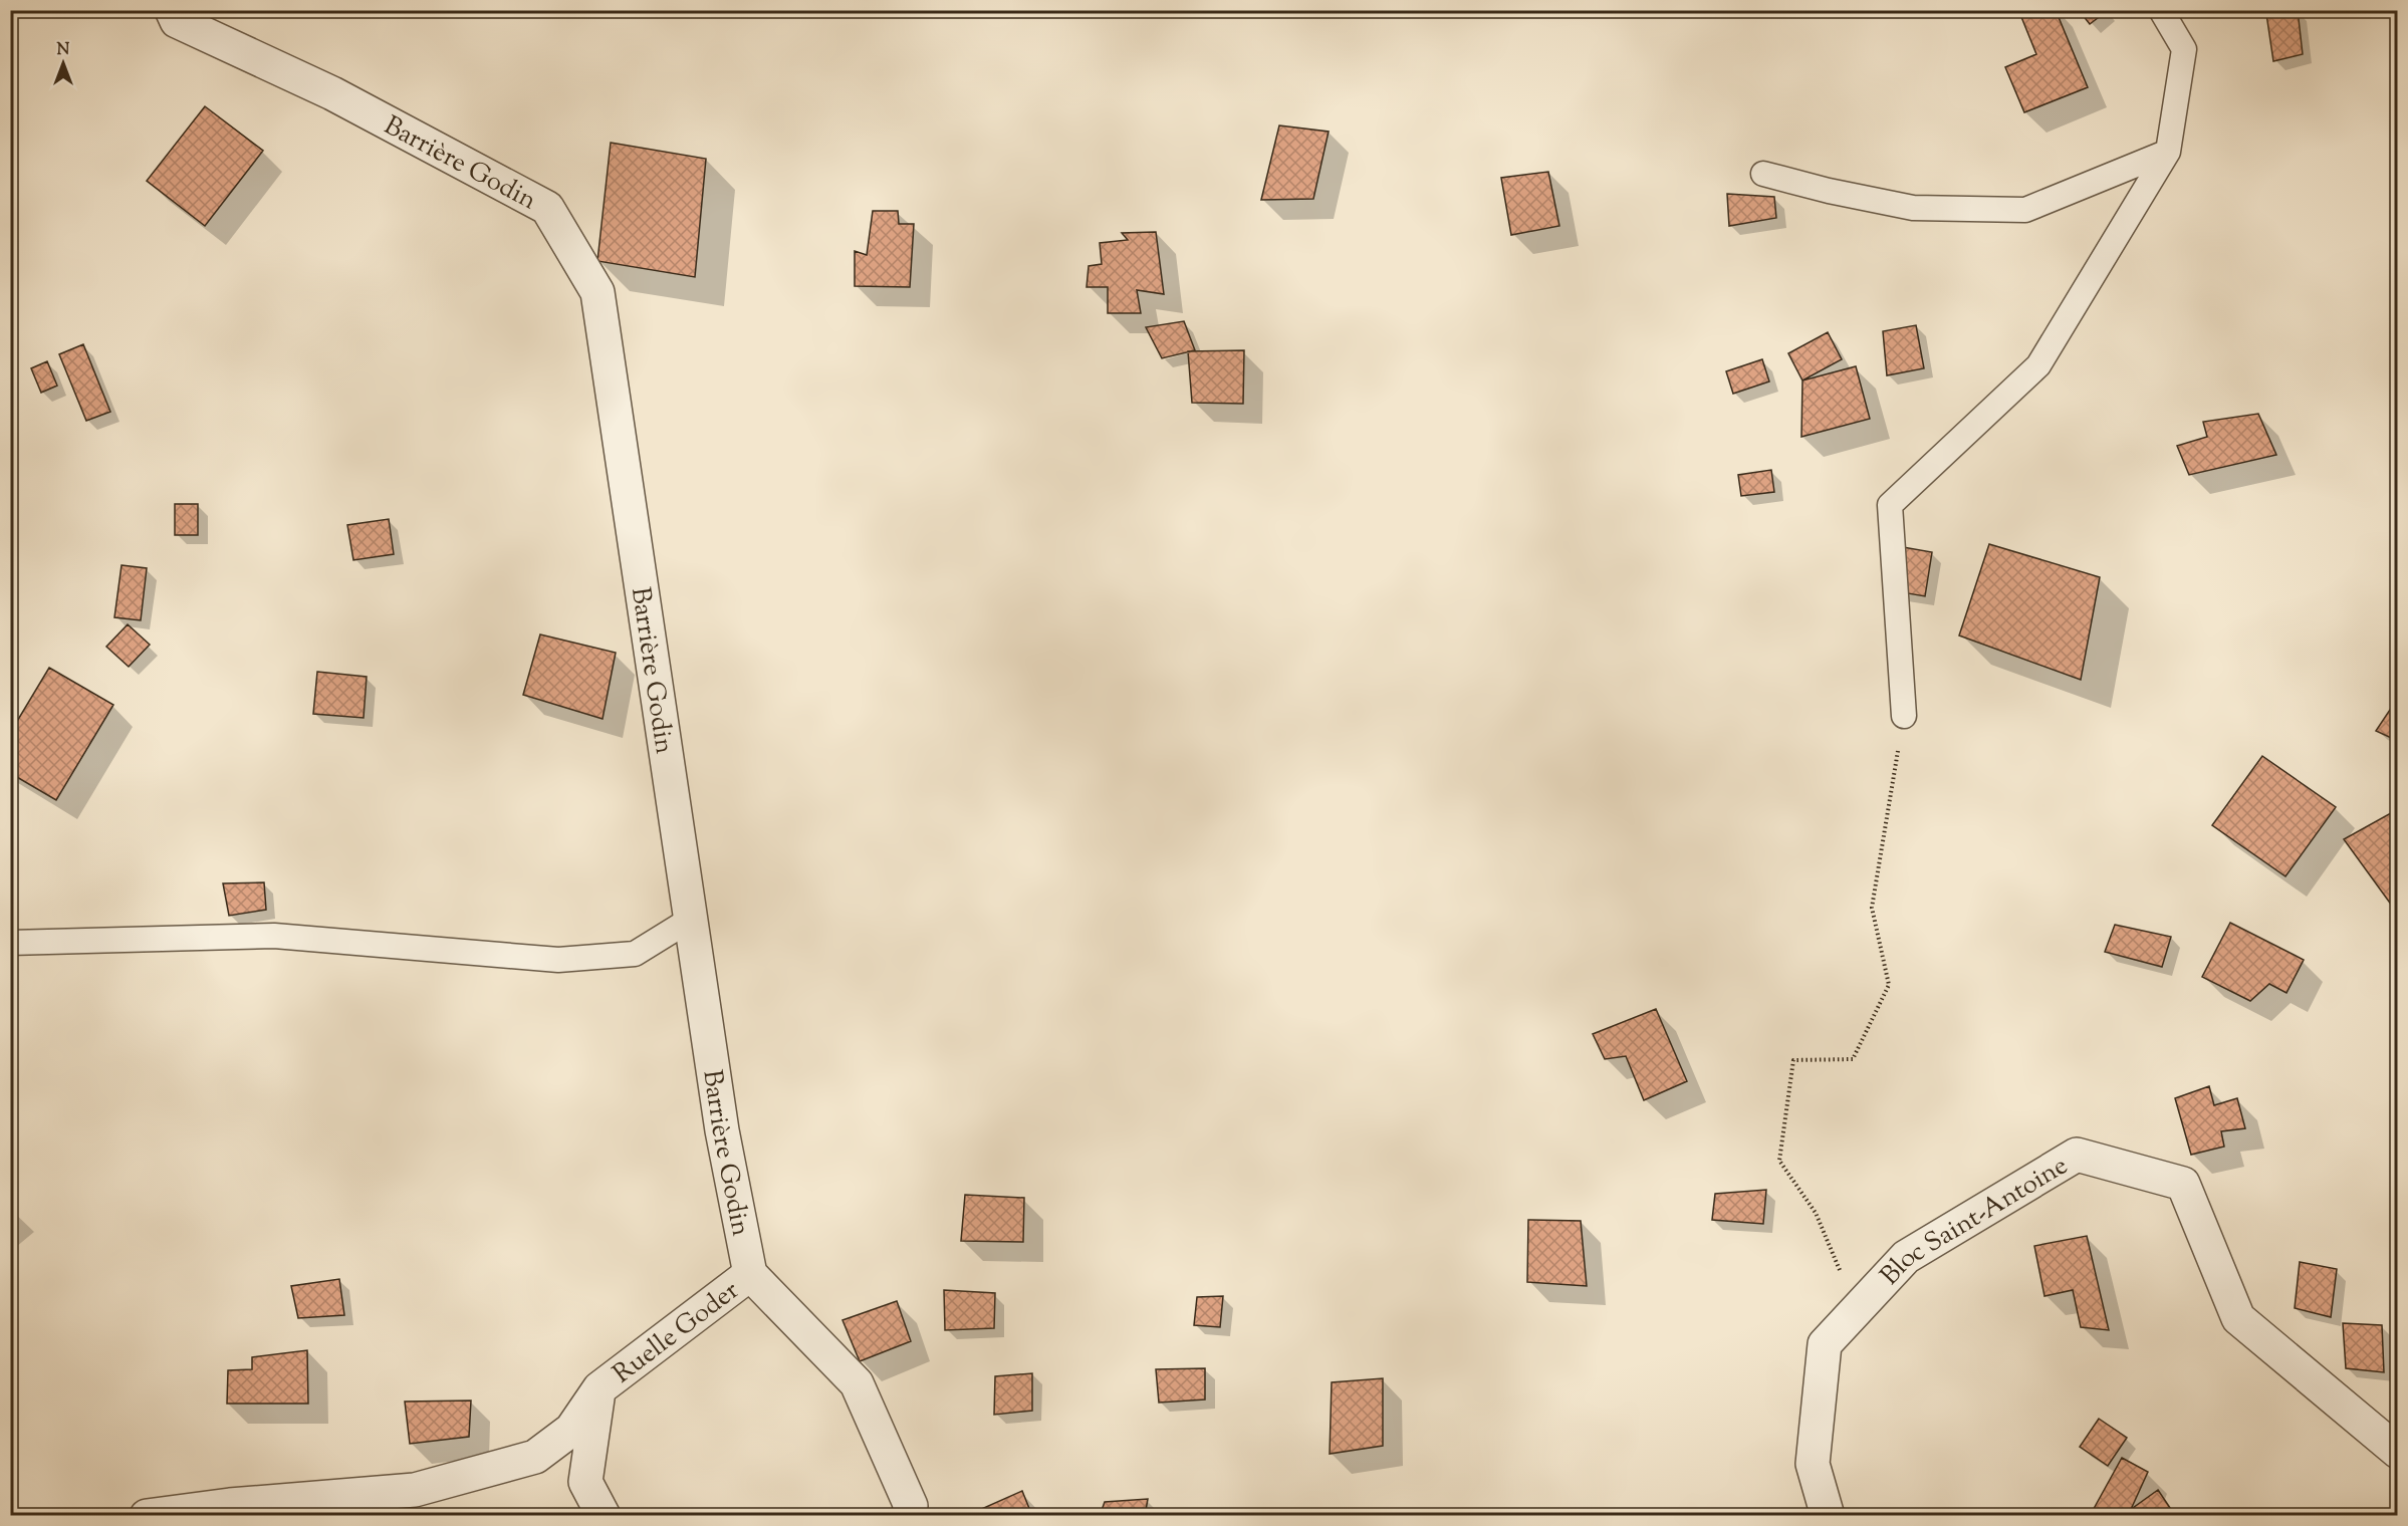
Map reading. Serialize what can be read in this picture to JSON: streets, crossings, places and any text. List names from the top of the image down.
{
  "streets": {
    "street": ["Barrière Godin", "Bloc Saint-Antoine", "Ruelle Goder"]
  },
  "crossings": [
    ["Barrière Godin", "Ruelle Goder"]
  ],
  "north": "top"
}
